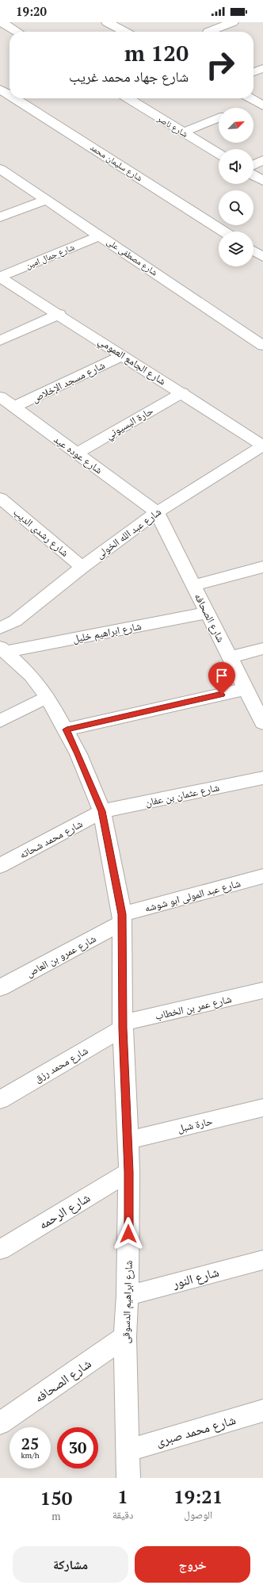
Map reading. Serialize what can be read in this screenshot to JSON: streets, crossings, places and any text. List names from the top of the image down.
{
  "streets": {
    "street": [
      "شارع ناصر",
      "شارع سليمان محمد",
      "شارع جمال امين",
      "شارع مصطفى على",
      "شارع الجامع العمومي",
      "شارع مسجد الإخلاص",
      "حارة البسيوني",
      "شارع عوده عيد",
      "شارع رشدى الديب",
      "شارع عبد الله الخولى",
      "شارع الصحافه",
      "شارع ابراهيم خليل",
      "شارع عثمان بن عفان",
      "شارع محمد شحاته",
      "شارع عبد المولى ابو شوشه",
      "شارع عمرو بن العاص",
      "شارع عمر بن الخطاب",
      "شارع محمد رزق",
      "حارة شبل",
      "شارع الرحمه",
      "شارع النور",
      "شارع ابراهيم الدسوقى",
      "شارع محمد صبرى"
    ]
  },
  "crossings": [
    ["شارع جمال امين", "شارع مصطفى على"],
    ["شارع جمال امين", "شارع الجامع العمومي"],
    ["شارع الجامع العمومي", "شارع مسجد الإخلاص"],
    ["شارع الجامع العمومي", "حارة البسيوني"],
    ["شارع الجامع العمومي", "شارع عبد الله الخولى"],
    ["شارع مسجد الإخلاص", "شارع عوده عيد"],
    ["حارة البسيوني", "شارع عوده عيد"],
    ["شارع عوده عيد", "شارع عبد الله الخولى"],
    ["شارع عوده عيد", "شارع الصحافه"],
    ["شارع رشدى الديب", "شارع عبد الله الخولى"],
    ["شارع عبد الله الخولى", "شارع الصحافه"],
    ["شارع الصحافه", "شارع ابراهيم خليل"],
    ["شارع الصحافه", "شارع ابراهيم الدسوقى"],
    ["شارع ابراهيم خليل", "شارع ابراهيم الدسوقى"],
    ["شارع عثمان بن عفان", "شارع محمد شحاته"],
    ["شارع عثمان بن عفان", "شارع ابراهيم الدسوقى"],
    ["شارع محمد شحاته", "شارع ابراهيم الدسوقى"],
    ["شارع عبد المولى ابو شوشه", "شارع عمرو بن العاص"],
    ["شارع عبد المولى ابو شوشه", "شارع ابراهيم الدسوقى"],
    ["شارع عمرو بن العاص", "شارع ابراهيم الدسوقى"],
    ["شارع عمر بن الخطاب", "شارع محمد رزق"],
    ["شارع عمر بن الخطاب", "شارع ابراهيم الدسوقى"],
    ["شارع محمد رزق", "شارع ابراهيم الدسوقى"],
    ["حارة شبل", "شارع ابراهيم الدسوقى"],
    ["شارع الرحمه", "شارع ابراهيم الدسوقى"],
    ["شارع النور", "شارع ابراهيم الدسوقى"],
    ["شارع ابراهيم الدسوقى", "شارع محمد صبرى"]
  ],
  "north": "top right",
  "page": {
    "status": "19:20",
    "turn": ["120 m", "شارع جهاد محمد غريب"],
    "speed": "25 km/h",
    "limit": "30",
    "eta": [
      "19:21",
      "الوصول",
      "1",
      "دقيقة",
      "150",
      "m"
    ],
    "buttons": ["خروج", "مشاركة"]
  }
}
